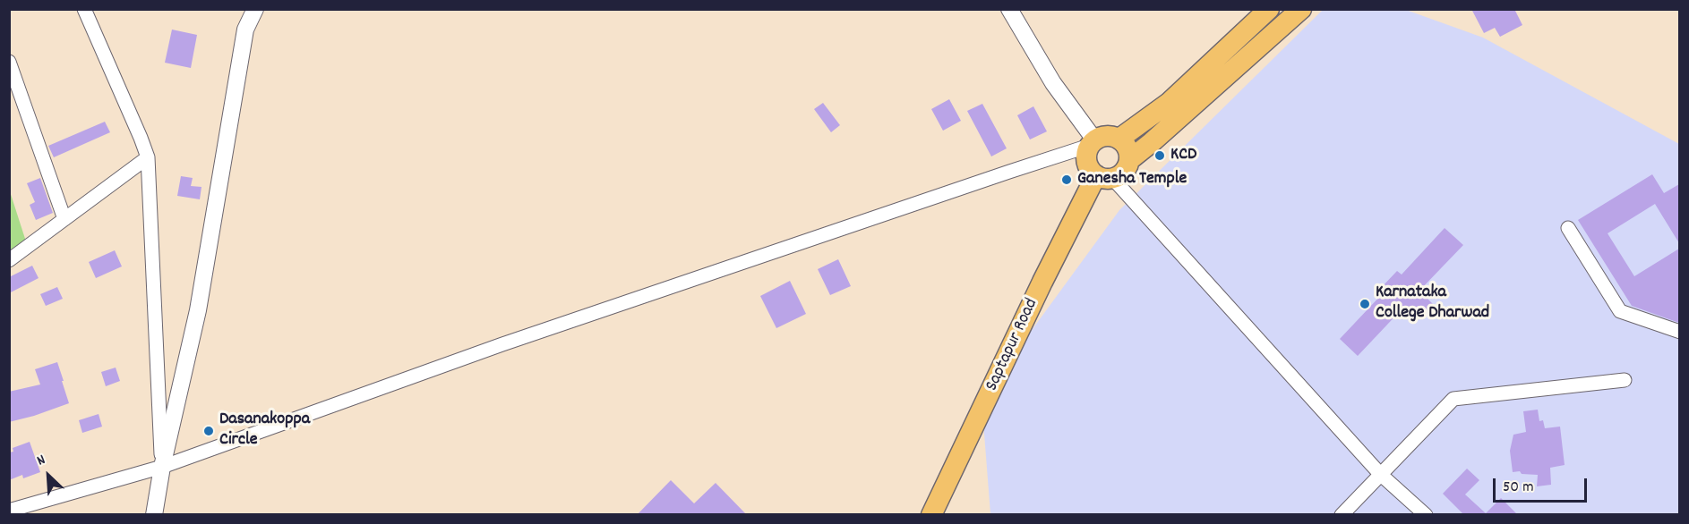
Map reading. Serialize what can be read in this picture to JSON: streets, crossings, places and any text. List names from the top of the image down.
{
  "streets": {
    "main road": ["Saptapur Road"]
  },
  "places": [
    "KCD",
    "Ganesha Temple",
    "Karnataka College Dharwad",
    "Dasanakoppa Circle"
  ],
  "scale_bar": "50 m",
  "north": "top left"
}
